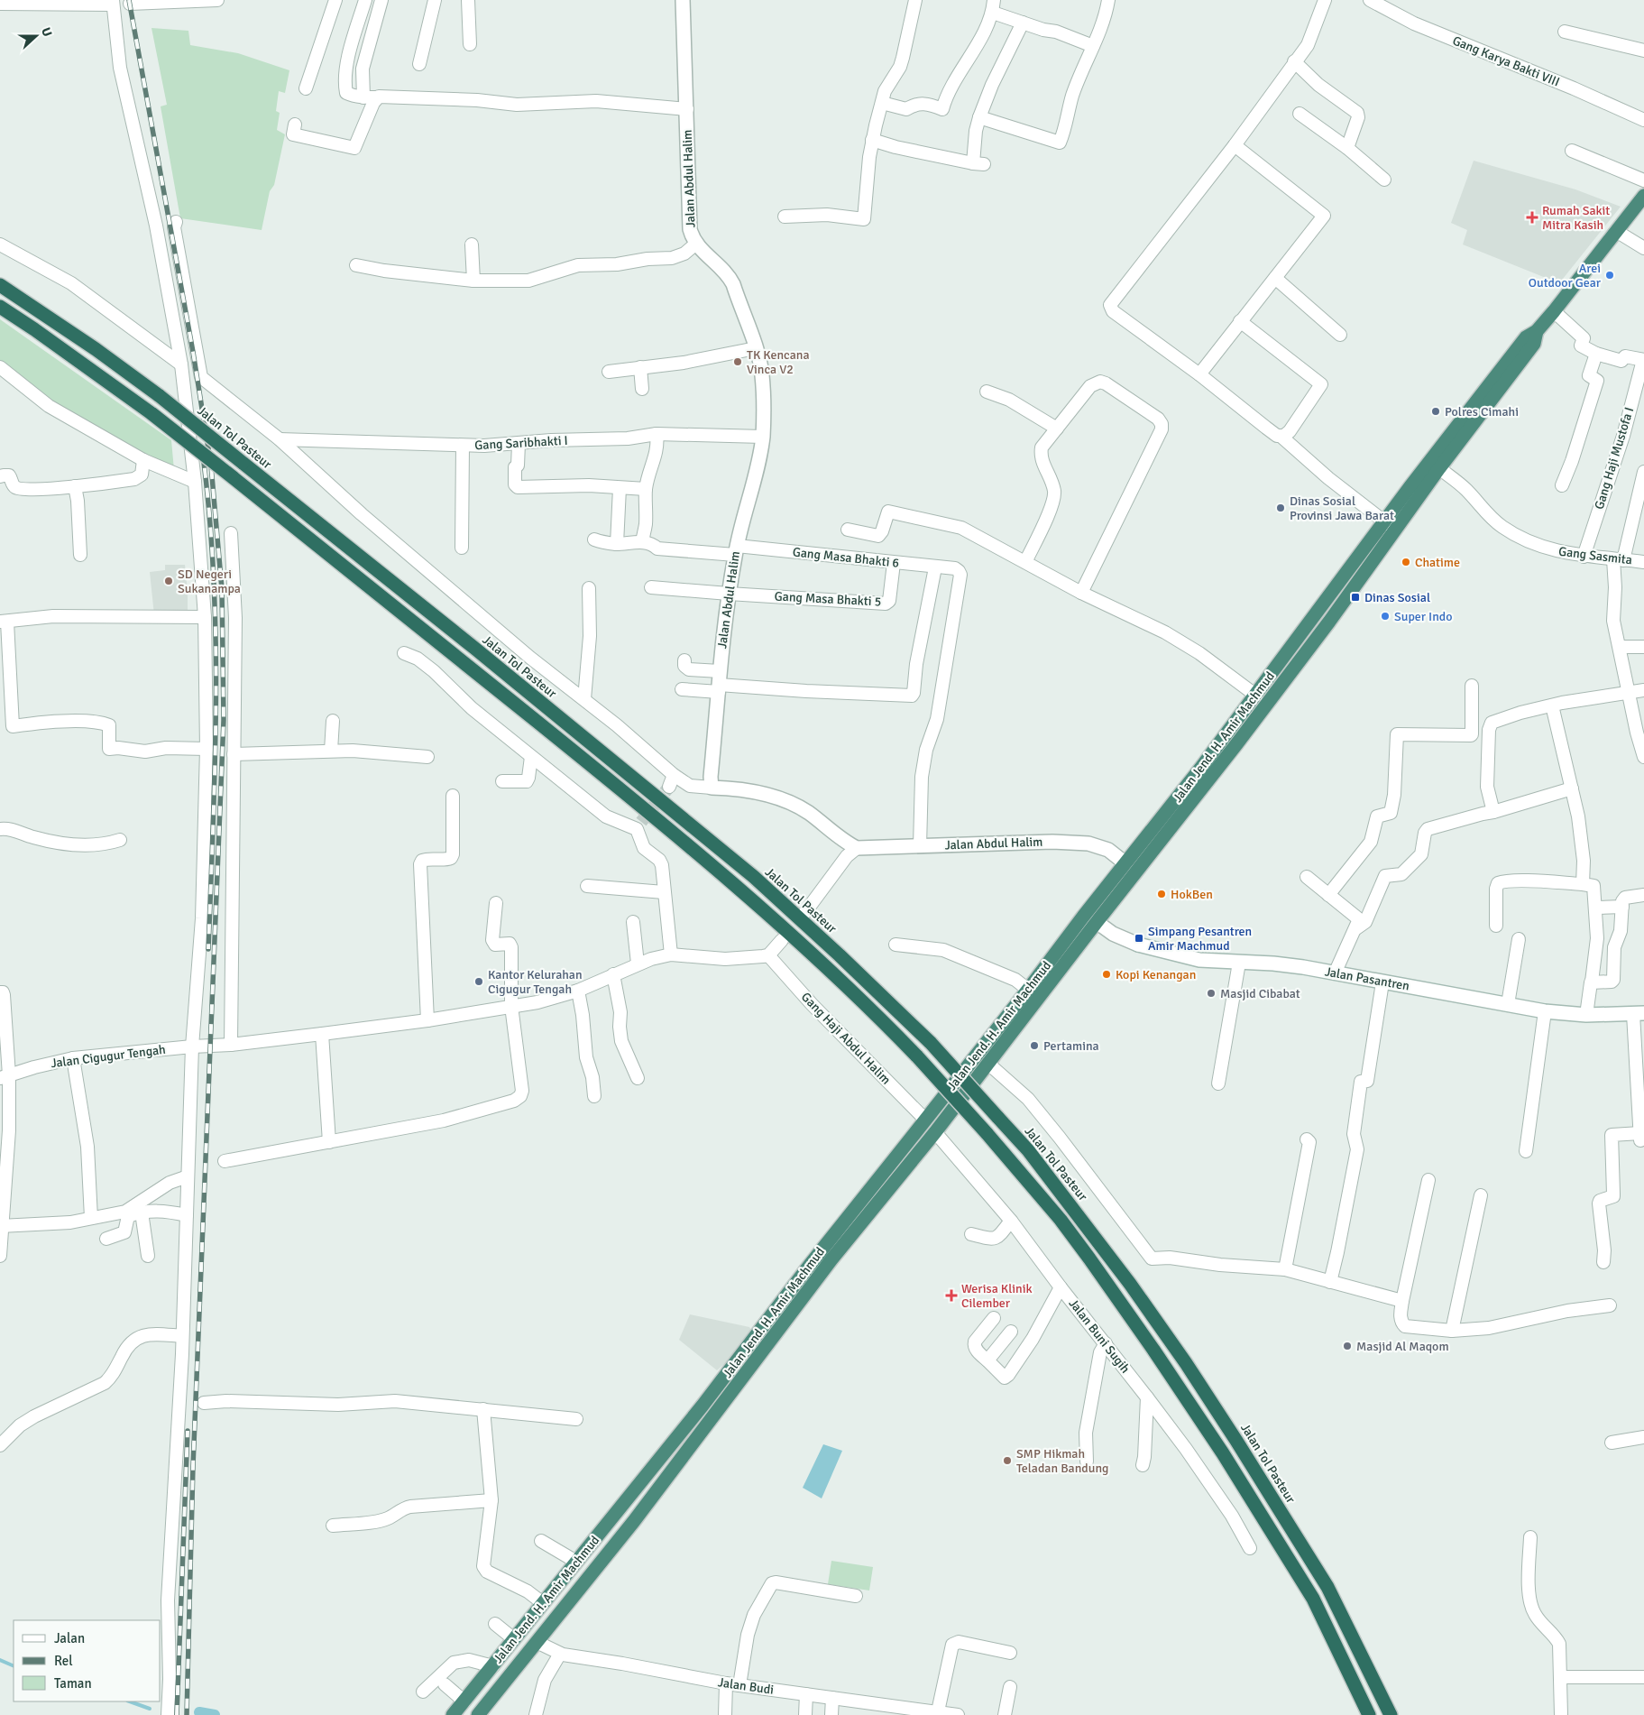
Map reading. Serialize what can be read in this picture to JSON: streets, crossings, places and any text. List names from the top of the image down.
{
  "streets": {
    "highway": ["Jalan Tol Pasteur", "Jalan Jend. H. Amir Machmud"],
    "street": [
      "Gang Karya Bakti VIII",
      "Jalan Abdul Halim",
      "Gang Saribhakti I",
      "Gang Haji Mustofa I",
      "Gang Sasmita",
      "Gang Masa Bhakti 6",
      "Gang Masa Bhakti 5",
      "Jalan Pasantren",
      "Gang Haji Abdul Halim",
      "Jalan Cigugur Tengah",
      "Jalan Buni Sugih",
      "Jalan Budi"
    ]
  },
  "crossings": [
    ["Jalan Abdul Halim", "Gang Saribhakti I"],
    ["Jalan Abdul Halim", "Gang Masa Bhakti 6"],
    ["Jalan Abdul Halim", "Gang Masa Bhakti 5"],
    ["Jalan Abdul Halim", "Jalan Jend. H. Amir Machmud"],
    ["Gang Haji Mustofa I", "Gang Sasmita"],
    ["Gang Sasmita", "Jalan Jend. H. Amir Machmud"],
    ["Gang Masa Bhakti 6", "Gang Masa Bhakti 5"],
    ["Jalan Jend. H. Amir Machmud", "Jalan Pasantren"],
    ["Jalan Jend. H. Amir Machmud", "Gang Haji Abdul Halim"],
    ["Jalan Jend. H. Amir Machmud", "Jalan Buni Sugih"],
    ["Jalan Jend. H. Amir Machmud", "Jalan Budi"],
    ["Gang Haji Abdul Halim", "Jalan Cigugur Tengah"]
  ],
  "places": {
    "health": ["Rumah Sakit Mitra Kasih", "Werisa Klinik Cilember"],
    "other": [
      "Arei Outdoor Gear",
      "TK Kencana Vinca V2",
      "Polres Cimahi",
      "Dinas Sosial Provinsi Jawa Barat",
      "Chatime",
      "SD Negeri Sukanampa",
      "Super Indo",
      "HokBen",
      "Kopi Kenangan",
      "Kantor Kelurahan Cigugur Tengah",
      "Masjid Cibabat",
      "Pertamina",
      "Masjid Al Maqom",
      "SMP Hikmah Teladan Bandung"
    ],
    "transit": ["Dinas Sosial", "Simpang Pesantren Amir Machmud"]
  },
  "legend": ["Jalan", "Rel", "Taman"],
  "north": "right"
}
